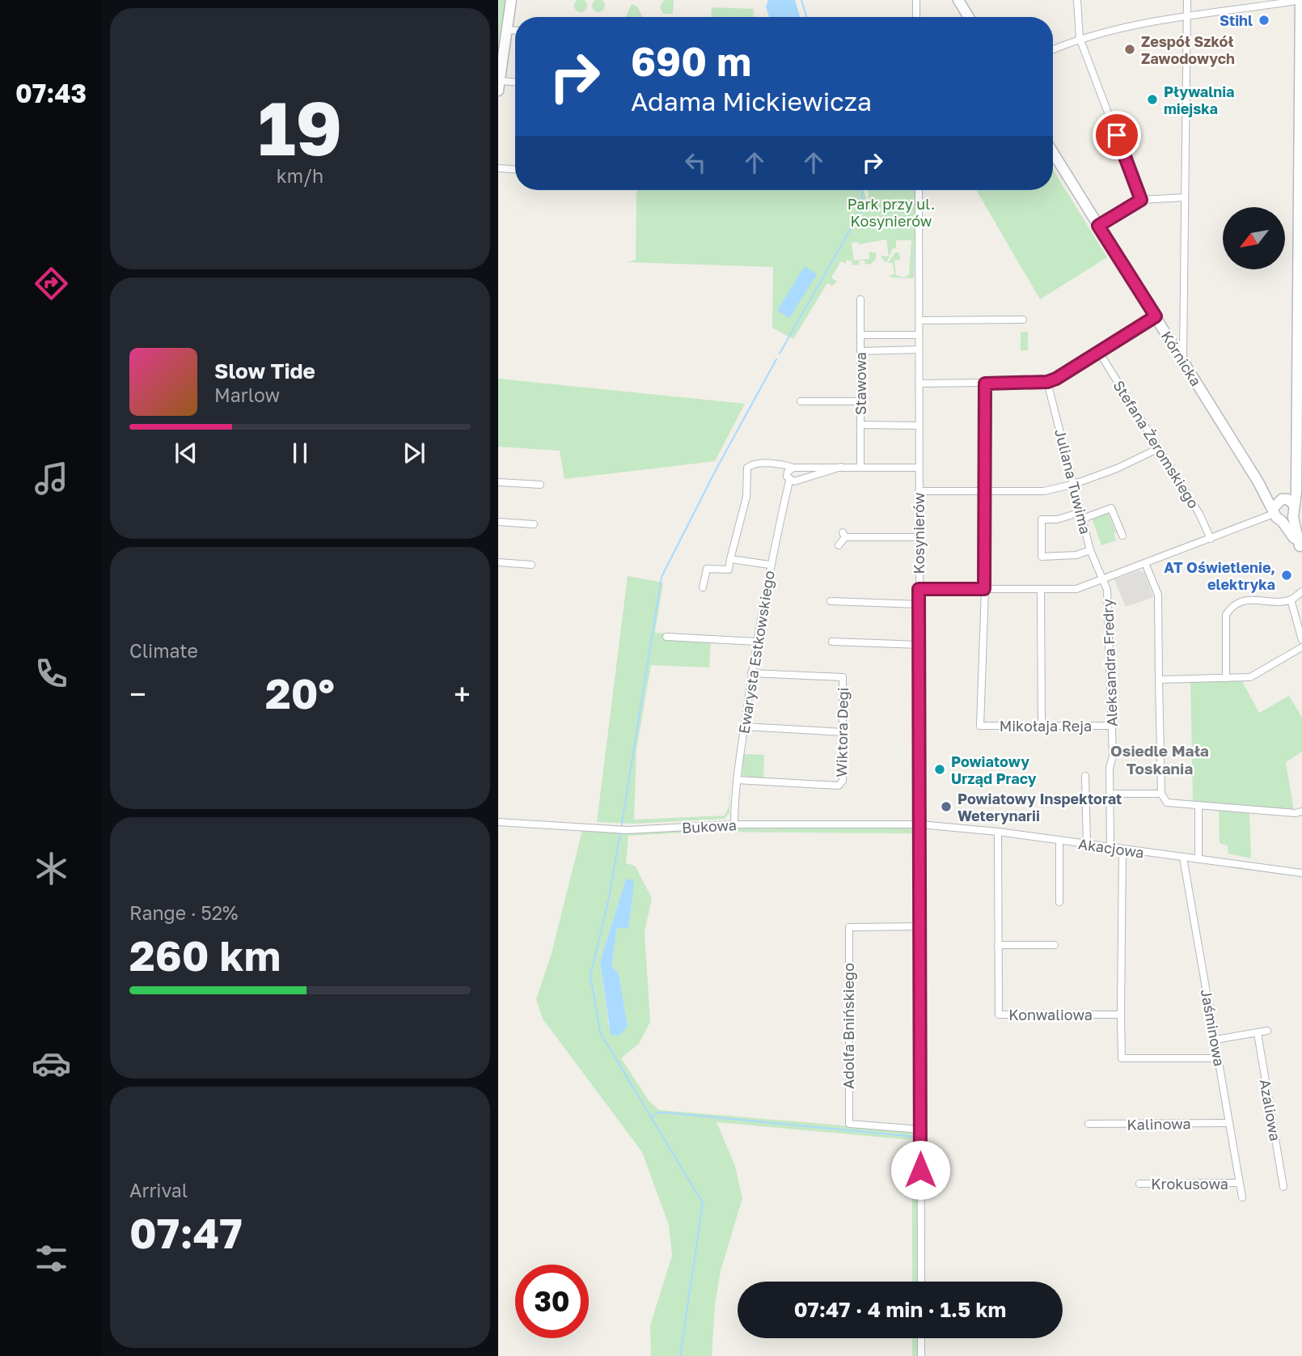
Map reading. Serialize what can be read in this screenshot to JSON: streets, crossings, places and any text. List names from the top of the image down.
{
  "streets": {
    "street": [
      "Kórnicka",
      "Stawowa",
      "Stefana Żeromskiego",
      "Juliana Tuwima",
      "Kosynierów",
      "Ewarysta Estkowskiego",
      "Aleksandra Fredry",
      "Mikołaja Reja",
      "Wiktora Degi",
      "Bukowa",
      "Akacjowa",
      "Konwaliowa",
      "Adolfa Bnińskiego",
      "Jaśminowa",
      "Azaliowa",
      "Kalinowa",
      "Krokusowa"
    ]
  },
  "crossings": [
    ["Juliana Tuwima", "Aleksandra Fredry"],
    ["Kosynierów", "Bukowa"],
    ["Kosynierów", "Akacjowa"],
    ["Kosynierów", "Adolfa Bnińskiego"],
    ["Ewarysta Estkowskiego", "Wiktora Degi"],
    ["Ewarysta Estkowskiego", "Bukowa"],
    ["Aleksandra Fredry", "Mikołaja Reja"],
    ["Aleksandra Fredry", "Akacjowa"],
    ["Bukowa", "Akacjowa"],
    ["Akacjowa", "Konwaliowa"],
    ["Akacjowa", "Jaśminowa"],
    ["Jaśminowa", "Kalinowa"],
    ["Jaśminowa", "Krokusowa"]
  ],
  "districts": ["Osiedle Mała Toskania"],
  "parks": ["Park przy ul. Kosynierów"],
  "places": [
    "Stihl",
    "Zespół Szkół Zawodowych",
    "Pływalnia miejska",
    "AT Oświetlenie, elektryka",
    "Powiatowy Urząd Pracy",
    "Powiatowy Inspektorat Weterynarii"
  ],
  "north": "bottom left",
  "page": {
    "tabs": "07:43",
    "tile": [
      ["19", "km/h"],
      "Climate",
      ["Range · 52%", "260 km"],
      ["Arrival", "07:47"]
    ],
    "turn": ["690 m", "Adama Mickiewicza"],
    "song": ["Slow Tide", "Marlow"],
    "heat": ["−", "20°", "+"],
    "limit": "30",
    "trip": "07:47 · 4 min · 1.5 km"
  }
}
